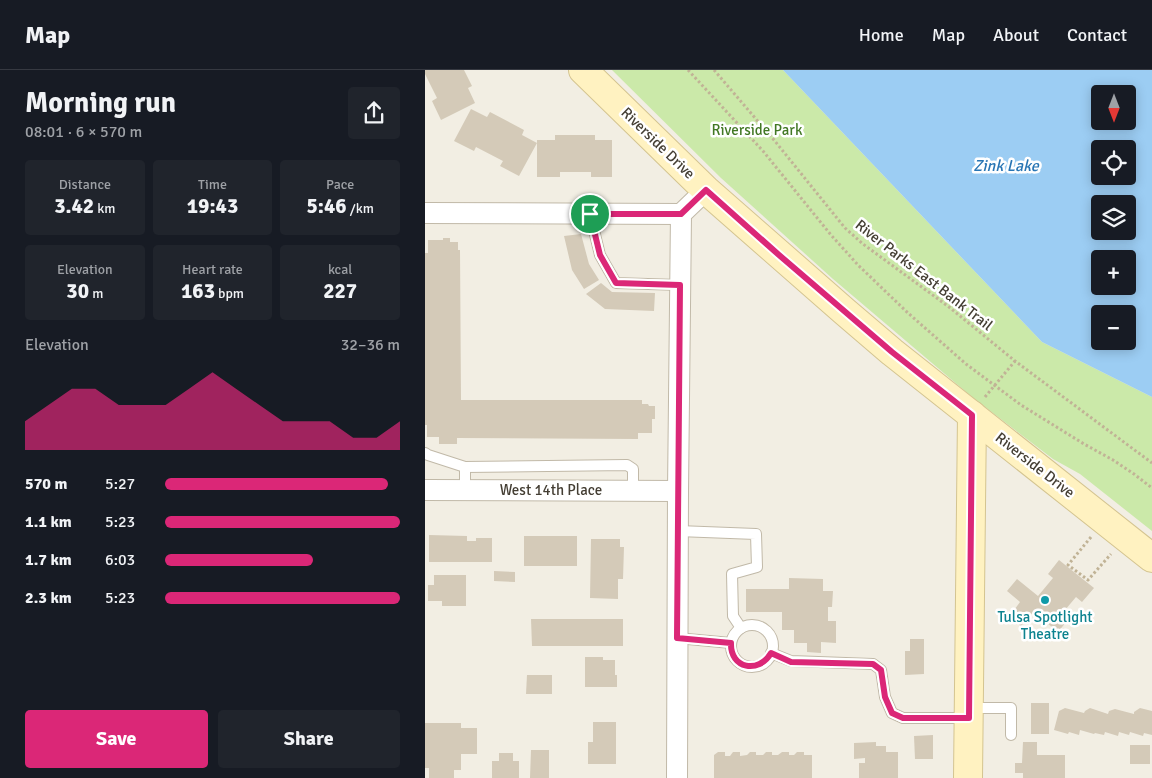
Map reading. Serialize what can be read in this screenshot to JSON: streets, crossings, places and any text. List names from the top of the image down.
{
  "streets": {
    "street": ["Riverside Drive", "West 14th Place"],
    "path": ["River Parks East Bank Trail"]
  },
  "water": ["Zink Lake"],
  "parks": ["Riverside Park"],
  "places": ["Tulsa Spotlight Theatre"],
  "north": "bottom",
  "page": {
    "header": "Map",
    "nav": [
      "Home",
      "Map",
      "About",
      "Contact"
    ],
    "heading": ["Morning run", "08:01 · 6 × 570 m"],
    "map_buttons": ["+", "−"],
    "stats": [
      ["Distance", "3.42 km"],
      ["Time", "19:43"],
      ["Pace", "5:46 /km"],
      ["Elevation", "30 m"],
      ["Heart rate", "163 bpm"],
      ["kcal", "227"]
    ],
    "chart": ["Elevation", "32–36 m"],
    "list": [
      {
        "name": "570 m",
        "note": "5:27"
      },
      {
        "name": "1.1 km",
        "note": "5:23"
      },
      {
        "name": "1.7 km",
        "note": "6:03"
      },
      {
        "name": "2.3 km",
        "note": "5:23"
      }
    ],
    "buttons": ["Save", "Share"]
  }
}
